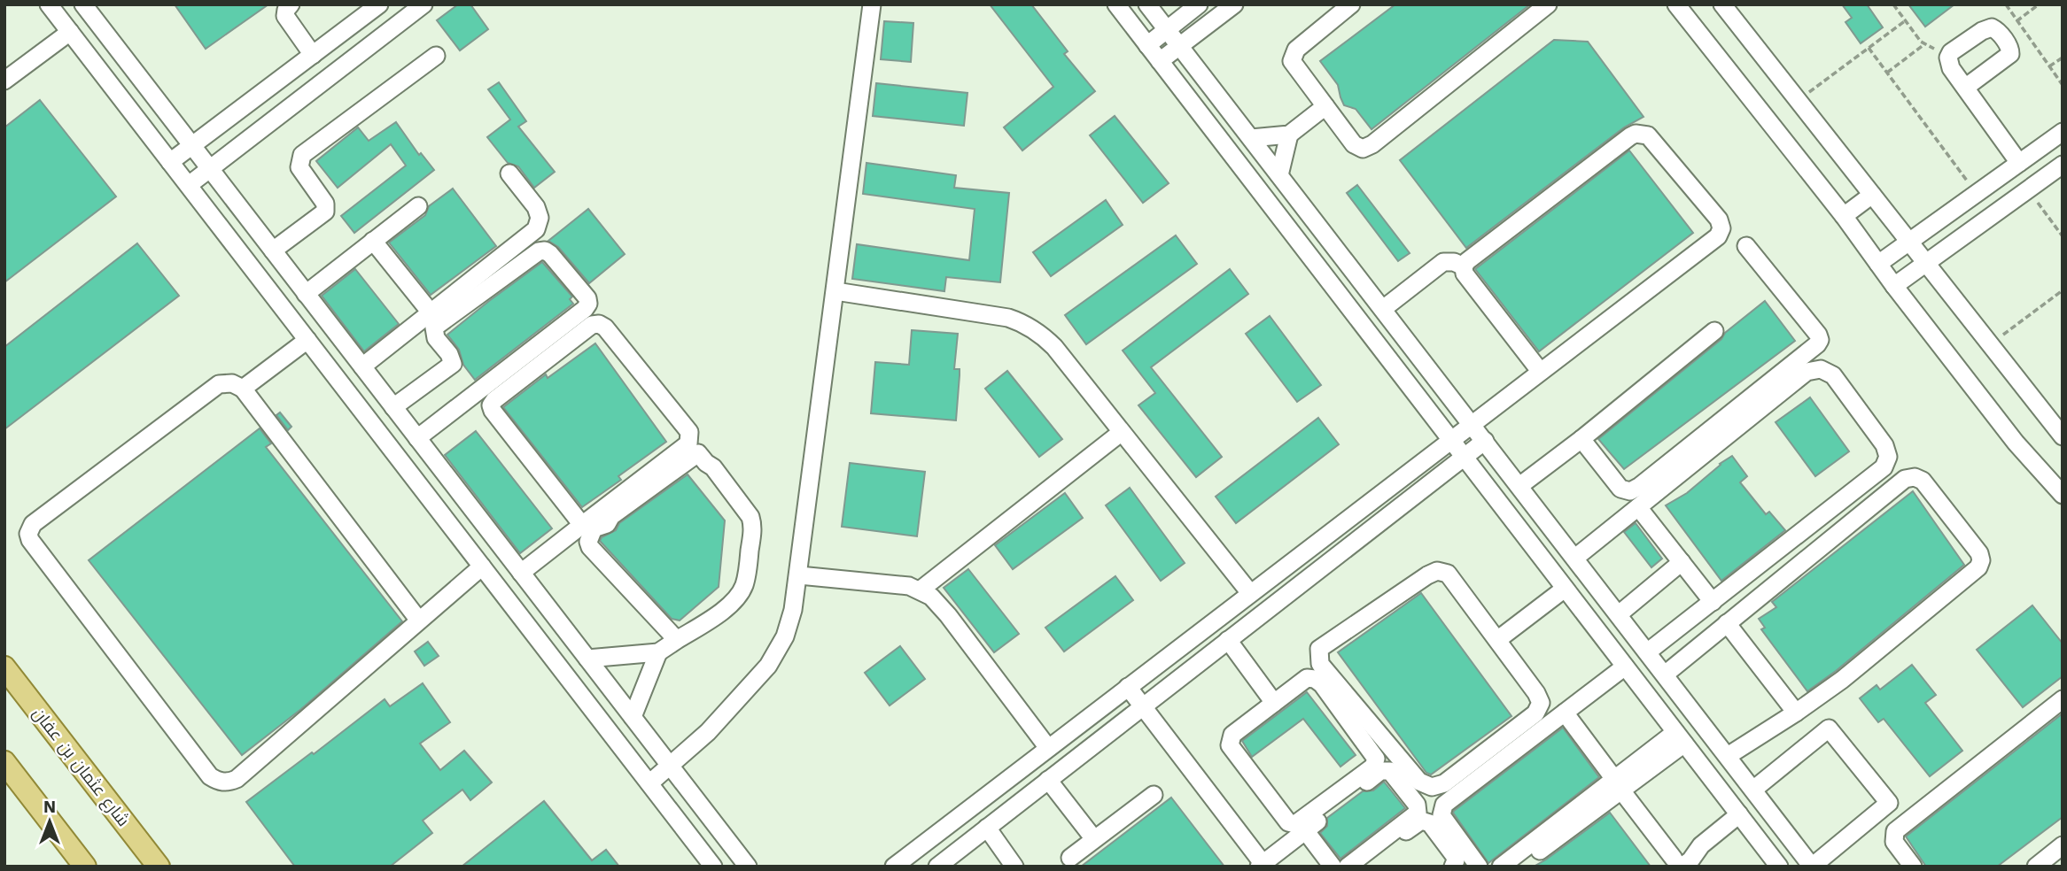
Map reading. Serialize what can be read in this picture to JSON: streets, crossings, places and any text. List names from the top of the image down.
{
  "streets": {
    "main road": ["شارع عثمان بن عفان"]
  },
  "north": "top"
}
